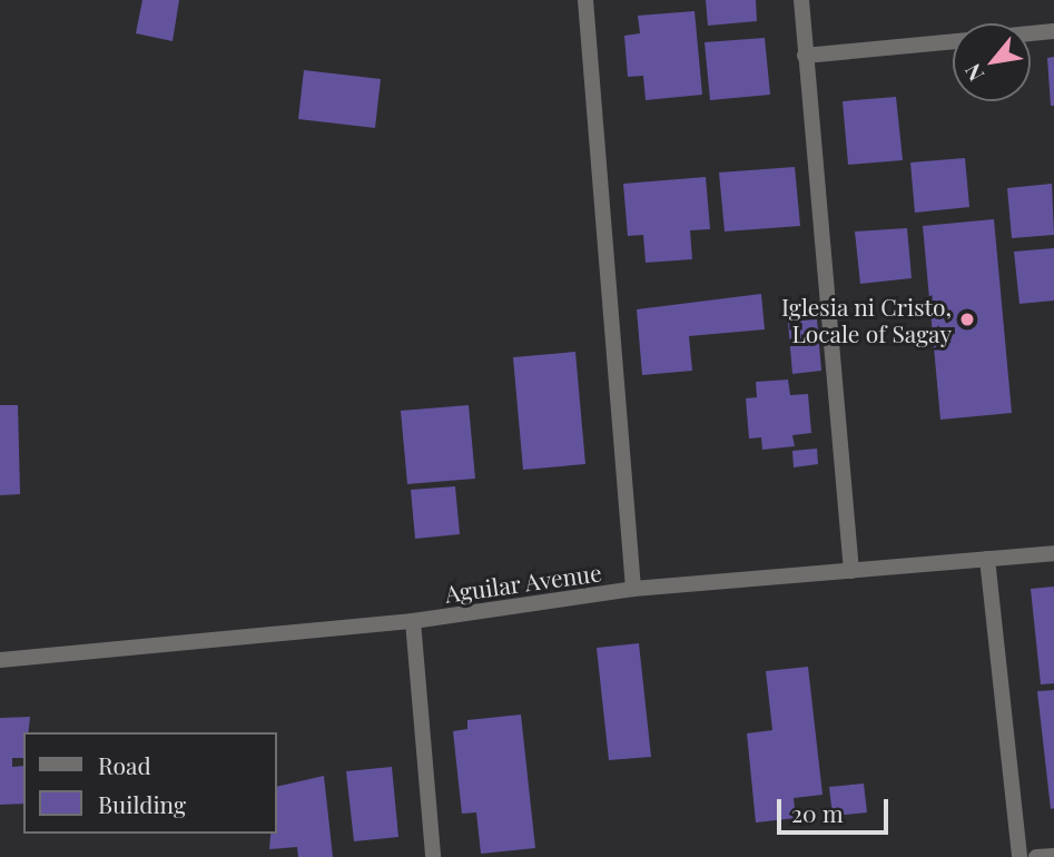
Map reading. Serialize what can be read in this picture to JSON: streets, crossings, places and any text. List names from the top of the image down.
{
  "streets": {
    "street": ["Aguilar Avenue"]
  },
  "places": ["Iglesia ni Cristo, Locale of Sagay"],
  "legend": ["Road", "Building"],
  "scale_bar": "20 m",
  "north": "bottom left"
}
